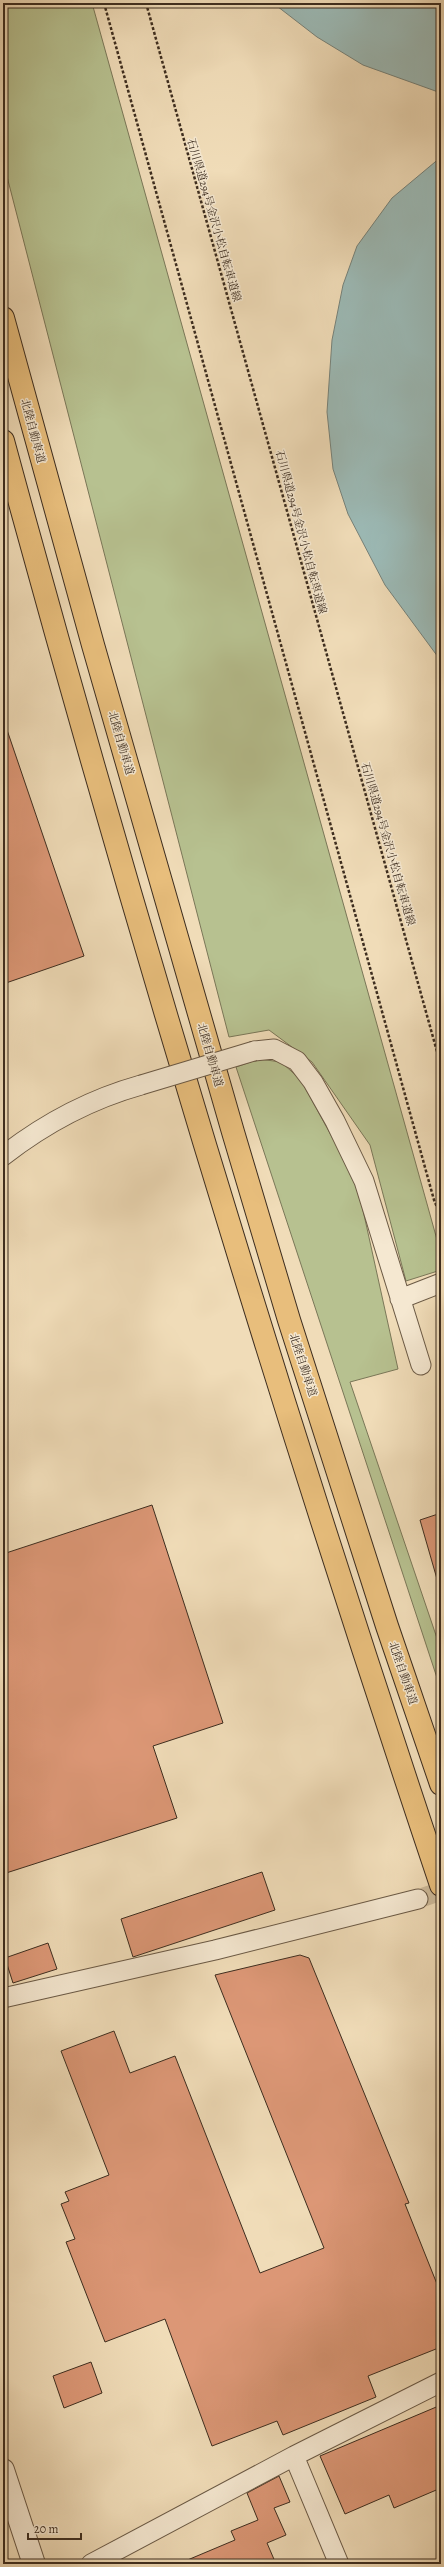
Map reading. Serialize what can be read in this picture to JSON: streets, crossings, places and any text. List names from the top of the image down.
{
  "streets": {
    "highway": ["北陸自動車道"],
    "path": ["石川県道294号金沢小松自転車道線"]
  },
  "scale_bar": "20 m"
}
